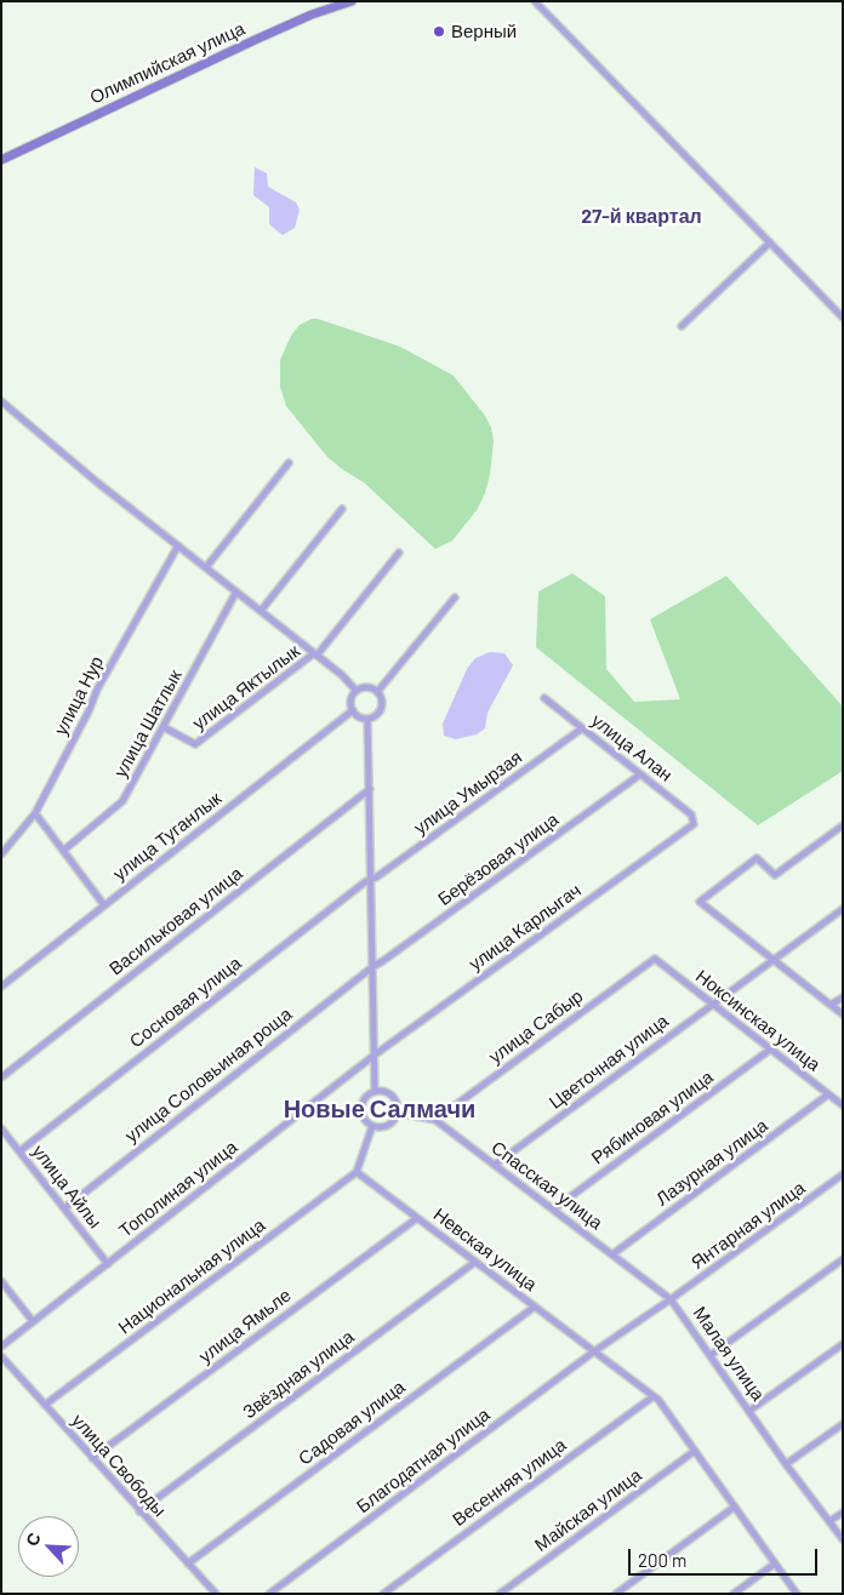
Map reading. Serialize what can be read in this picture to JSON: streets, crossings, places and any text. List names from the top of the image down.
{
  "streets": {
    "street": [
      "Олимпийская улица",
      "улица Яктылык",
      "улица Нур",
      "улица Шатлык",
      "улица Алан",
      "улица Умырзая",
      "улица Туганлык",
      "Берёзовая улица",
      "Васильковая улица",
      "улица Карлыгач",
      "Сосновая улица",
      "Ноксинская улица",
      "улица Сабыр",
      "Цветочная улица",
      "улица Соловьиная роща",
      "Рябиновая улица",
      "Лазурная улица",
      "Спасская улица",
      "улица Айлы",
      "Тополиная улица",
      "Янтарная улица",
      "Невская улица",
      "Национальная улица",
      "улица Ямьле",
      "Малая улица",
      "Звёздная улица",
      "Садовая улица",
      "Благодатная улица",
      "улица Свободы",
      "Весенняя улица",
      "Майская улица"
    ]
  },
  "crossings": [
    ["улица Яктылык", "улица Шатлык"],
    ["улица Алан", "улица Умырзая"],
    ["улица Алан", "Берёзовая улица"],
    ["улица Алан", "улица Карлыгач"],
    ["улица Умырзая", "Сосновая улица"],
    ["Берёзовая улица", "улица Соловьиная роща"],
    ["улица Карлыгач", "Тополиная улица"],
    ["Сосновая улица", "улица Айлы"],
    ["Ноксинская улица", "улица Сабыр"],
    ["Ноксинская улица", "Цветочная улица"],
    ["Ноксинская улица", "Рябиновая улица"],
    ["Ноксинская улица", "Лазурная улица"],
    ["улица Сабыр", "Спасская улица"],
    ["Цветочная улица", "Спасская улица"],
    ["улица Соловьиная роща", "улица Айлы"],
    ["Рябиновая улица", "Спасская улица"],
    ["Лазурная улица", "Спасская улица"],
    ["Спасская улица", "Янтарная улица"],
    ["Спасская улица", "Малая улица"],
    ["улица Айлы", "Тополиная улица"],
    ["Янтарная улица", "Малая улица"],
    ["Невская улица", "Национальная улица"],
    ["Невская улица", "улица Ямьле"],
    ["Невская улица", "Малая улица"],
    ["Невская улица", "Звёздная улица"],
    ["Невская улица", "Садовая улица"],
    ["Невская улица", "Благодатная улица"],
    ["Национальная улица", "улица Свободы"],
    ["улица Ямьле", "улица Свободы"],
    ["Малая улица", "Благодатная улица"],
    ["Звёздная улица", "улица Свободы"],
    ["Садовая улица", "улица Свободы"]
  ],
  "districts": ["27-й квартал", "Новые Салмачи"],
  "places": ["Верный"],
  "scale_bar": "200 m",
  "north": "top left"
}
